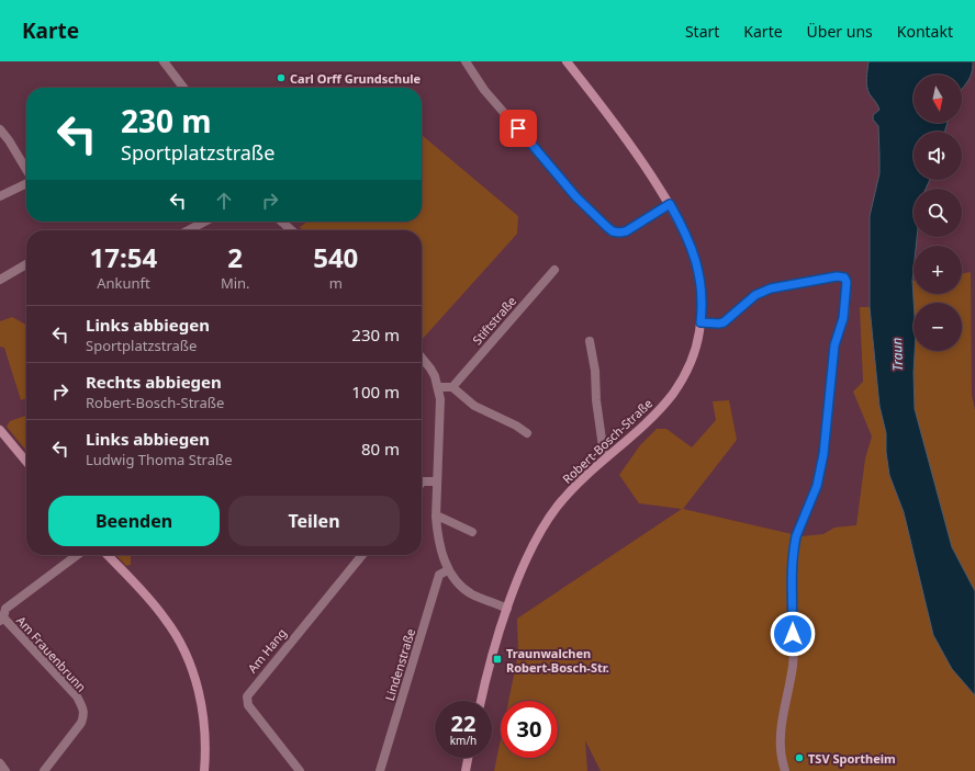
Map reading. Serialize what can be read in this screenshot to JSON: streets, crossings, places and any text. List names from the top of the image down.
{
  "streets": {
    "main road": ["Robert-Bosch-Straße"],
    "street": [
      "Stiftstraße",
      "Am Hang",
      "Am Frauenbrunn",
      "Lindenstraße"
    ]
  },
  "water": ["Traun"],
  "places": {
    "other": ["Carl Orff Grundschule", "TSV Sportheim"],
    "transit": ["Traunwalchen Robert-Bosch-Str."]
  },
  "north": "bottom",
  "page": {
    "header": "Karte",
    "nav": [
      "Start",
      "Karte",
      "Über uns",
      "Kontakt"
    ],
    "map_buttons": ["+", "−"],
    "turn": ["230 m", "Sportplatzstraße"],
    "eta": [
      "17:54",
      "Ankunft",
      "2",
      "Min.",
      "540",
      "m"
    ],
    "list": [
      {
        "name": "Links abbiegen",
        "note": "Sportplatzstraße",
        "value": "230 m"
      },
      {
        "name": "Rechts abbiegen",
        "note": "Robert-Bosch-Straße",
        "value": "100 m"
      },
      {
        "name": "Links abbiegen",
        "note": "Ludwig Thoma Straße",
        "value": "80 m"
      }
    ],
    "buttons": ["Beenden", "Teilen"],
    "speed": "22 km/h",
    "limit": "30"
  }
}
